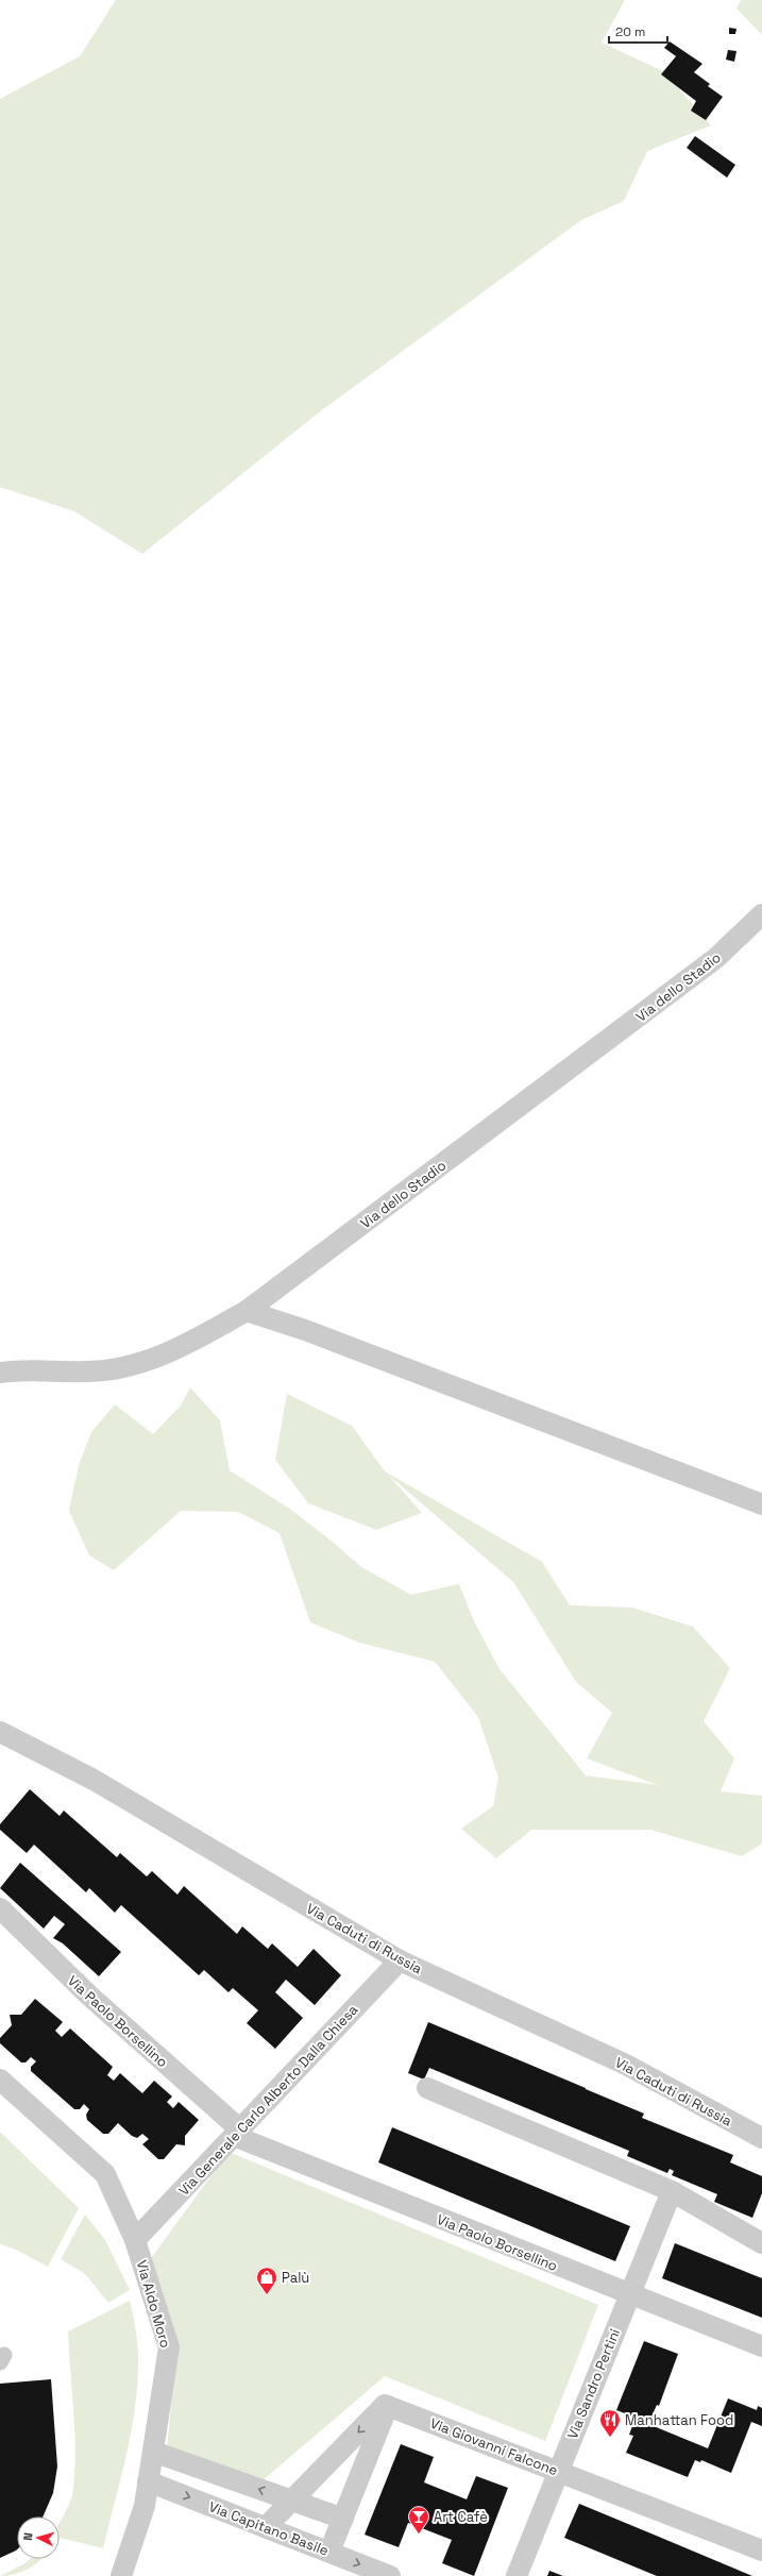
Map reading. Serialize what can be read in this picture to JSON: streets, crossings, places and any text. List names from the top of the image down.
{
  "streets": {
    "street": [
      "Via dello Stadio",
      "Via Caduti di Russia",
      "Via Paolo Borsellino",
      "Via Generale Carlo Alberto Dalla Chiesa",
      "Via Aldo Moro",
      "Via Sandro Pertini",
      "Via Giovanni Falcone",
      "Via Capitano Basile"
    ]
  },
  "crossings": [
    ["Via Caduti di Russia", "Via Generale Carlo Alberto Dalla Chiesa"],
    ["Via Paolo Borsellino", "Via Generale Carlo Alberto Dalla Chiesa"],
    ["Via Paolo Borsellino", "Via Sandro Pertini"],
    ["Via Generale Carlo Alberto Dalla Chiesa", "Via Aldo Moro"],
    ["Via Aldo Moro", "Via Capitano Basile"],
    ["Via Sandro Pertini", "Via Giovanni Falcone"]
  ],
  "places": {
    "shop": ["Palù"],
    "restaurant": ["Manhattan Food"],
    "bar": ["Art Cafè"]
  },
  "scale_bar": "20 m",
  "north": "left"
}
